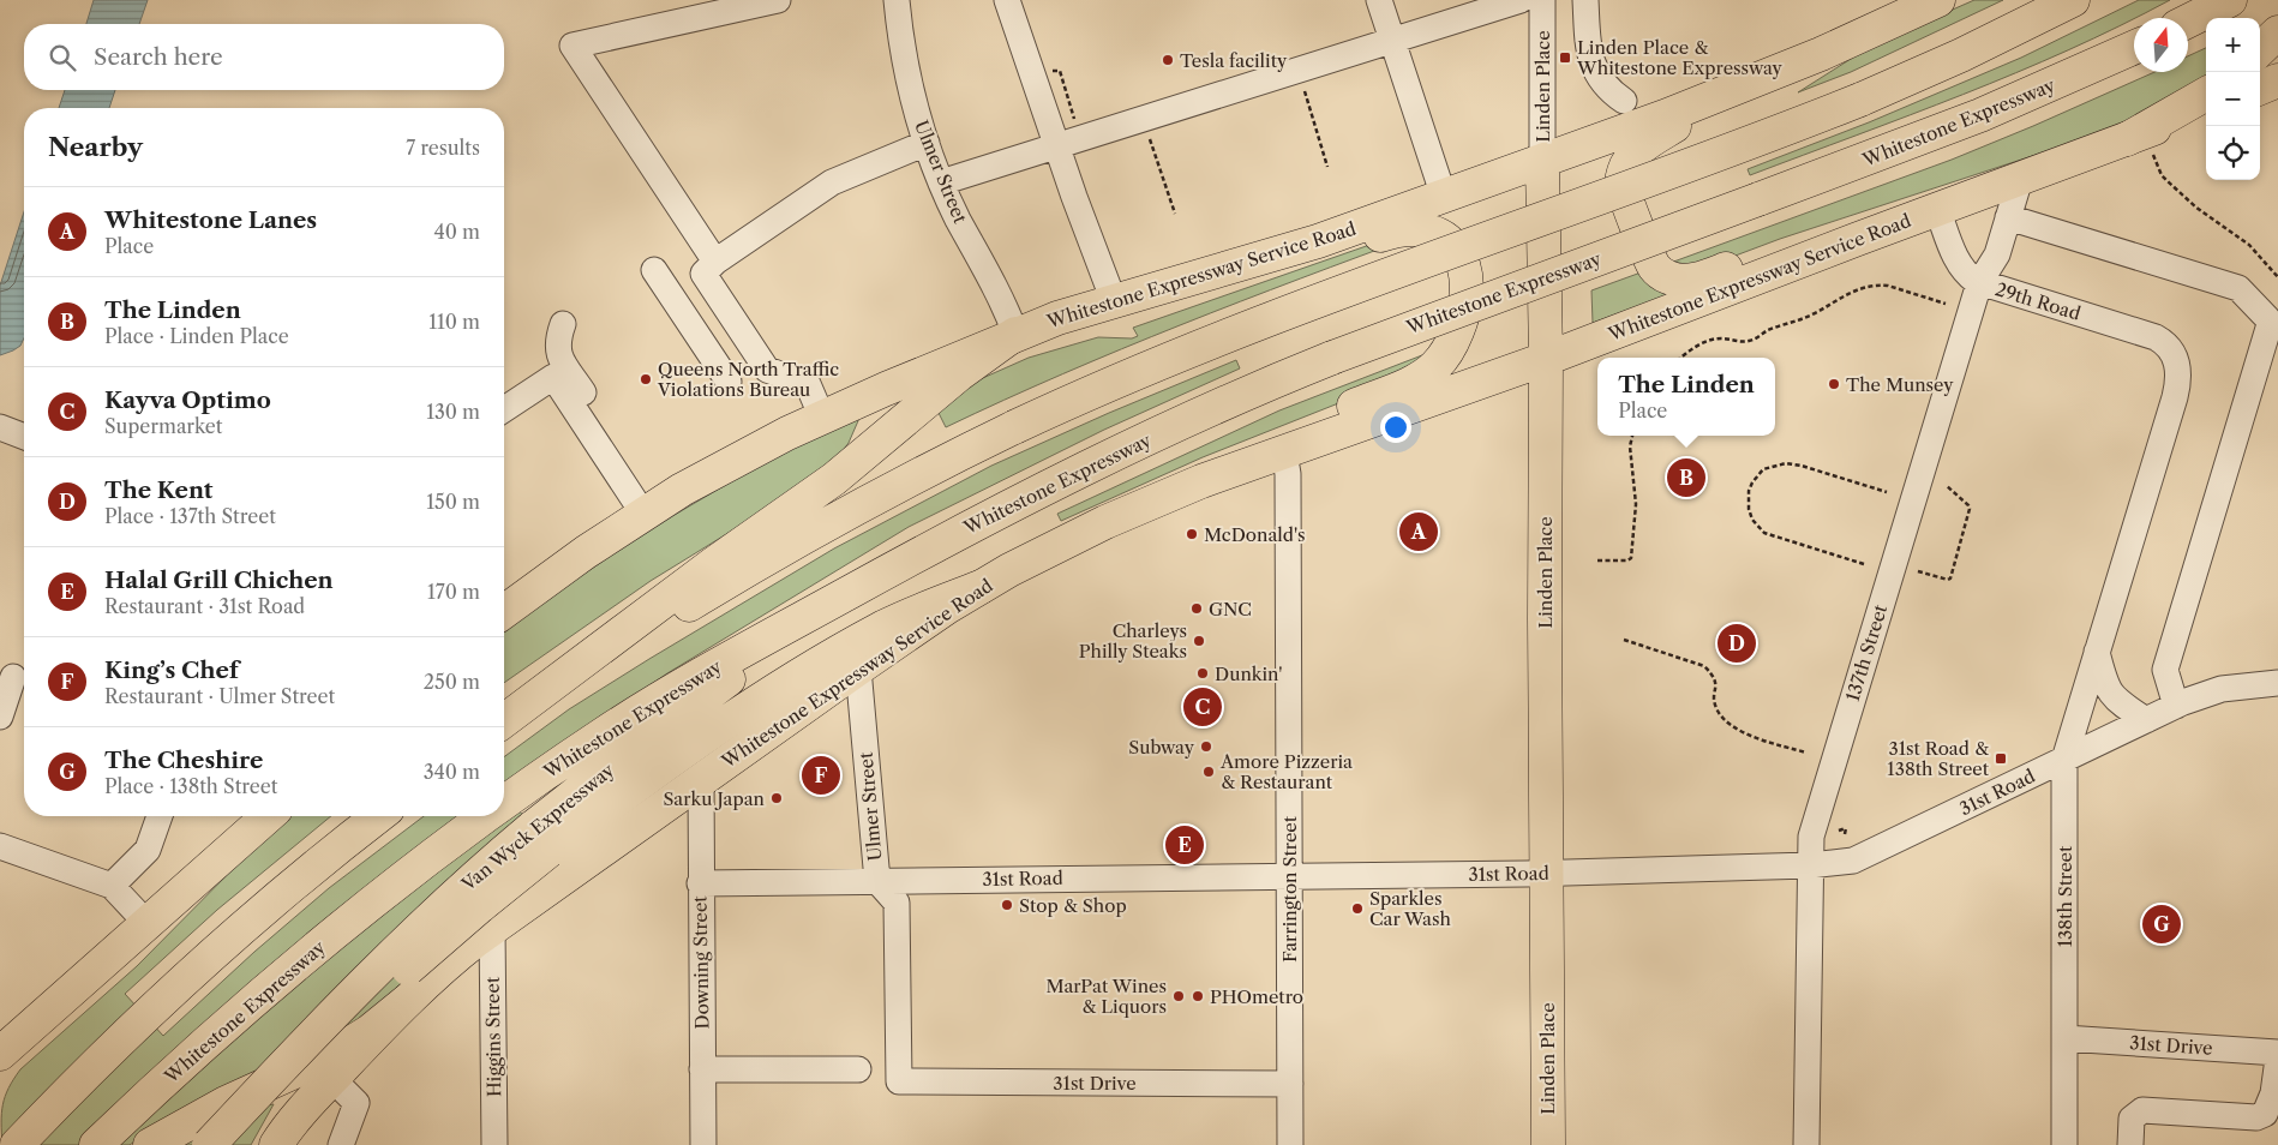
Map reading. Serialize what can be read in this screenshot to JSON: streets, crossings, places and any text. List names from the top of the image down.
{
  "streets": {
    "main road": [
      "Linden Place",
      "Whitestone Expressway",
      "Whitestone Expressway Service Road",
      "Van Wyck Expressway"
    ],
    "street": [
      "Ulmer Street",
      "29th Road",
      "137th Street",
      "31st Road",
      "Farrington Street",
      "138th Street",
      "Downing Street",
      "Higgins Street",
      "31st Drive"
    ]
  },
  "crossings": [
    ["Linden Place", "Whitestone Expressway Service Road"],
    ["Linden Place", "31st Road"],
    ["Whitestone Expressway", "Van Wyck Expressway"],
    ["Ulmer Street", "Whitestone Expressway Service Road"],
    ["Ulmer Street", "31st Road"],
    ["Ulmer Street", "31st Drive"],
    ["Whitestone Expressway Service Road", "29th Road"],
    ["Whitestone Expressway Service Road", "137th Street"],
    ["Whitestone Expressway Service Road", "Farrington Street"],
    ["Whitestone Expressway Service Road", "Downing Street"],
    ["Whitestone Expressway Service Road", "Higgins Street"],
    ["29th Road", "137th Street"],
    ["29th Road", "138th Street"],
    ["137th Street", "31st Road"],
    ["31st Road", "Farrington Street"],
    ["31st Road", "138th Street"],
    ["31st Road", "Downing Street"],
    ["Farrington Street", "31st Drive"],
    ["138th Street", "31st Drive"]
  ],
  "places": {
    "transit": ["Linden Place & Whitestone Expressway", "31st Road & 138th Street"],
    "other": [
      "Tesla facility",
      "Queens North Traffic Violations Bureau",
      "The Munsey",
      "McDonald's",
      "GNC",
      "Charleys Philly Steaks",
      "Dunkin'",
      "Subway",
      "Amore Pizzeria & Restaurant",
      "Sarku Japan",
      "Stop & Shop",
      "Sparkles Car Wash",
      "MarPat Wines & Liquors",
      "PHOmetro"
    ]
  },
  "north": "top",
  "page": {
    "map_buttons": ["+", "−"],
    "search": "Search here",
    "heading": ["Nearby", "7 results"],
    "list": [
      {
        "mark": "A",
        "name": "Whitestone Lanes",
        "note": "Place",
        "value": "40 m"
      },
      {
        "mark": "B",
        "name": "The Linden",
        "note": "Place · Linden Place",
        "value": "110 m"
      },
      {
        "mark": "C",
        "name": "Kayva Optimo",
        "note": "Supermarket",
        "value": "130 m"
      },
      {
        "mark": "D",
        "name": "The Kent",
        "note": "Place · 137th Street",
        "value": "150 m"
      },
      {
        "mark": "E",
        "name": "Halal Grill Chichen",
        "note": "Restaurant · 31st Road",
        "value": "170 m"
      },
      {
        "mark": "F",
        "name": "King’s Chef",
        "note": "Restaurant · Ulmer Street",
        "value": "250 m"
      },
      {
        "mark": "G",
        "name": "The Cheshire",
        "note": "Place · 138th Street",
        "value": "340 m"
      }
    ],
    "popup": ["The Linden", "Place"],
    "pins": [
      "B",
      "A",
      "D",
      "C",
      "F",
      "E",
      "G"
    ]
  }
}
